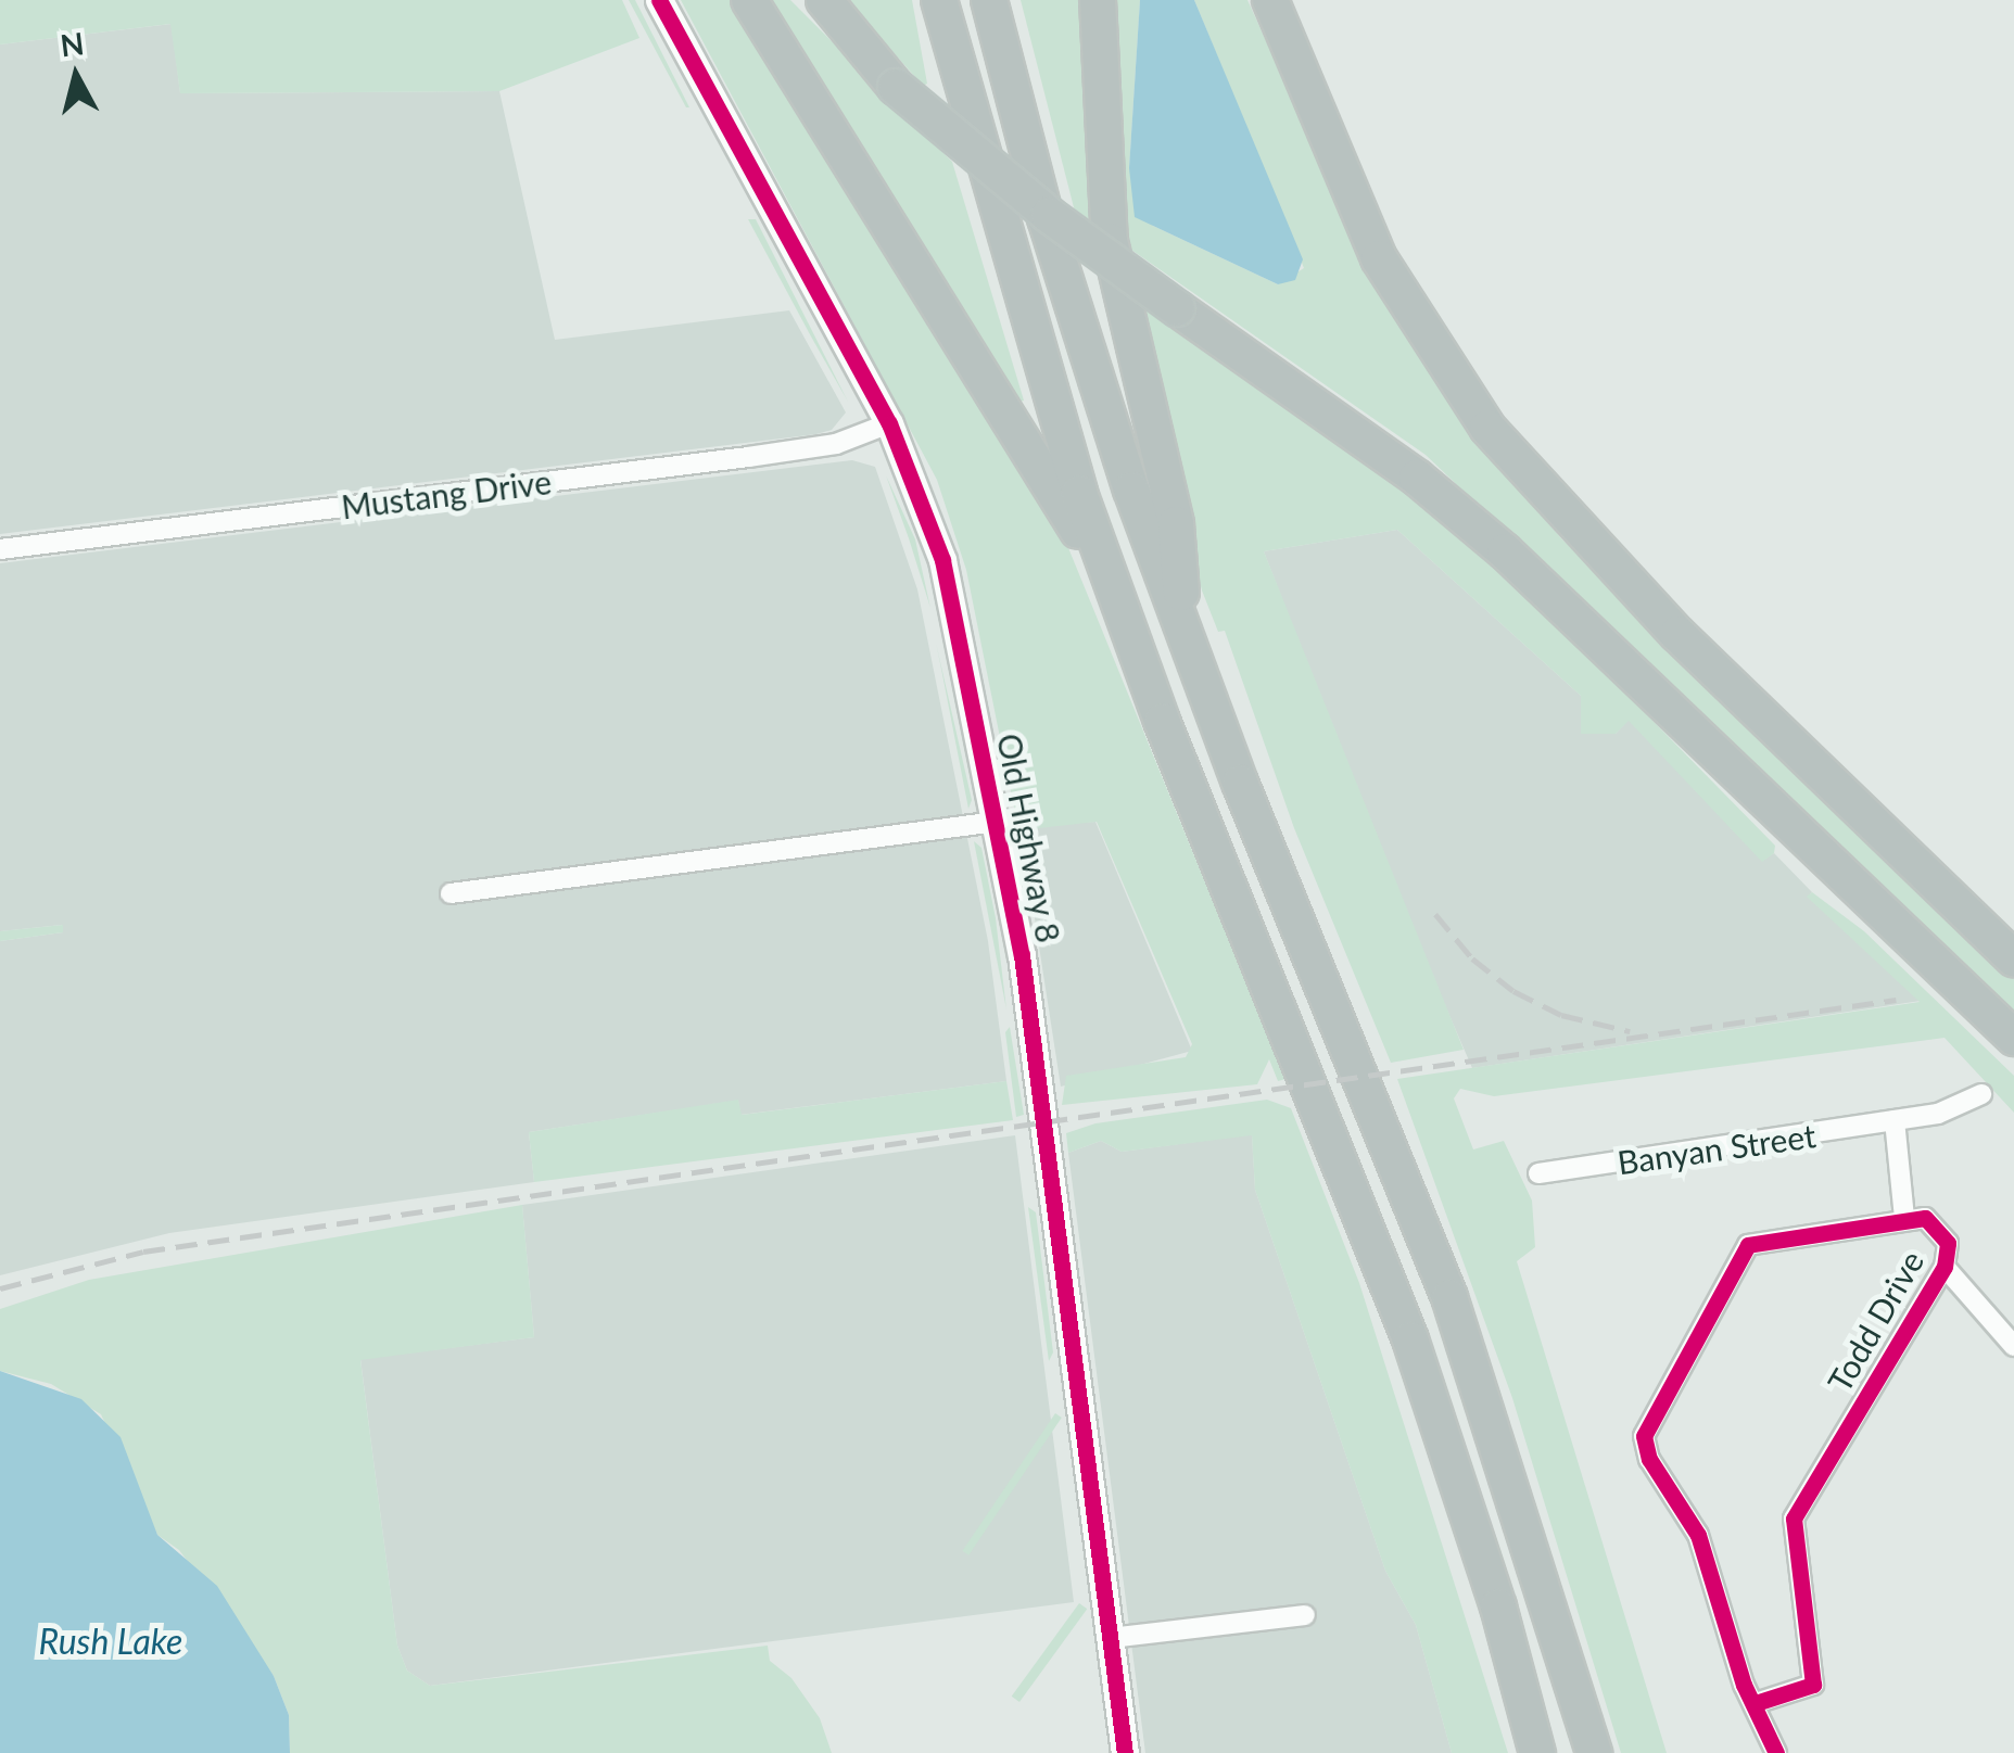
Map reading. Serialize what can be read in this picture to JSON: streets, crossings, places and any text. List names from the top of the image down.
{
  "streets": {
    "street": [
      "Mustang Drive",
      "Old Highway 8",
      "Banyan Street",
      "Todd Drive"
    ]
  },
  "crossings": [
    ["Mustang Drive", "Old Highway 8"]
  ],
  "water": ["Rush Lake"],
  "north": "top"
}
